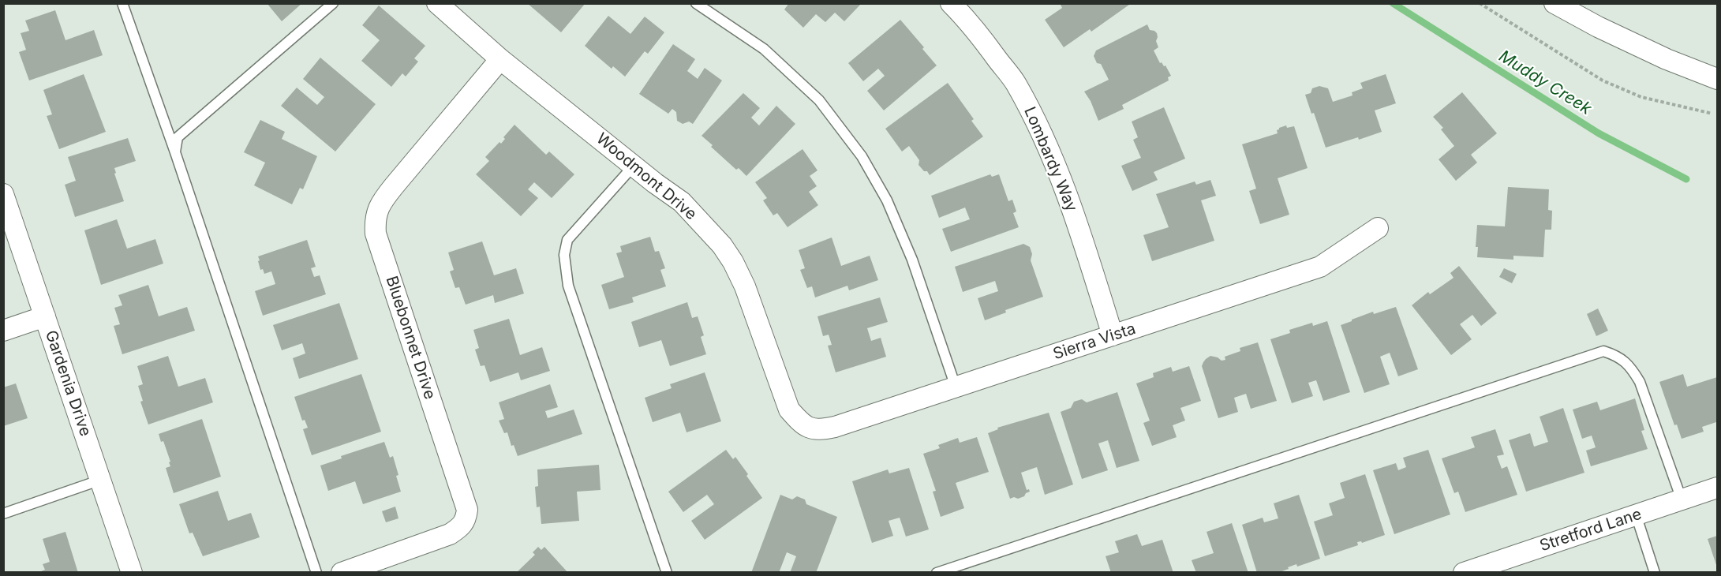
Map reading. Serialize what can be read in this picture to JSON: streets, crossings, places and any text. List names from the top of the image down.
{
  "streets": {
    "street": [
      "Lombardy Way",
      "Woodmont Drive",
      "Bluebonnet Drive",
      "Sierra Vista",
      "Gardenia Drive",
      "Stretford Lane"
    ]
  },
  "crossings": [
    ["Lombardy Way", "Sierra Vista"],
    ["Woodmont Drive", "Bluebonnet Drive"],
    ["Woodmont Drive", "Sierra Vista"]
  ],
  "water": ["Muddy Creek"]
}
